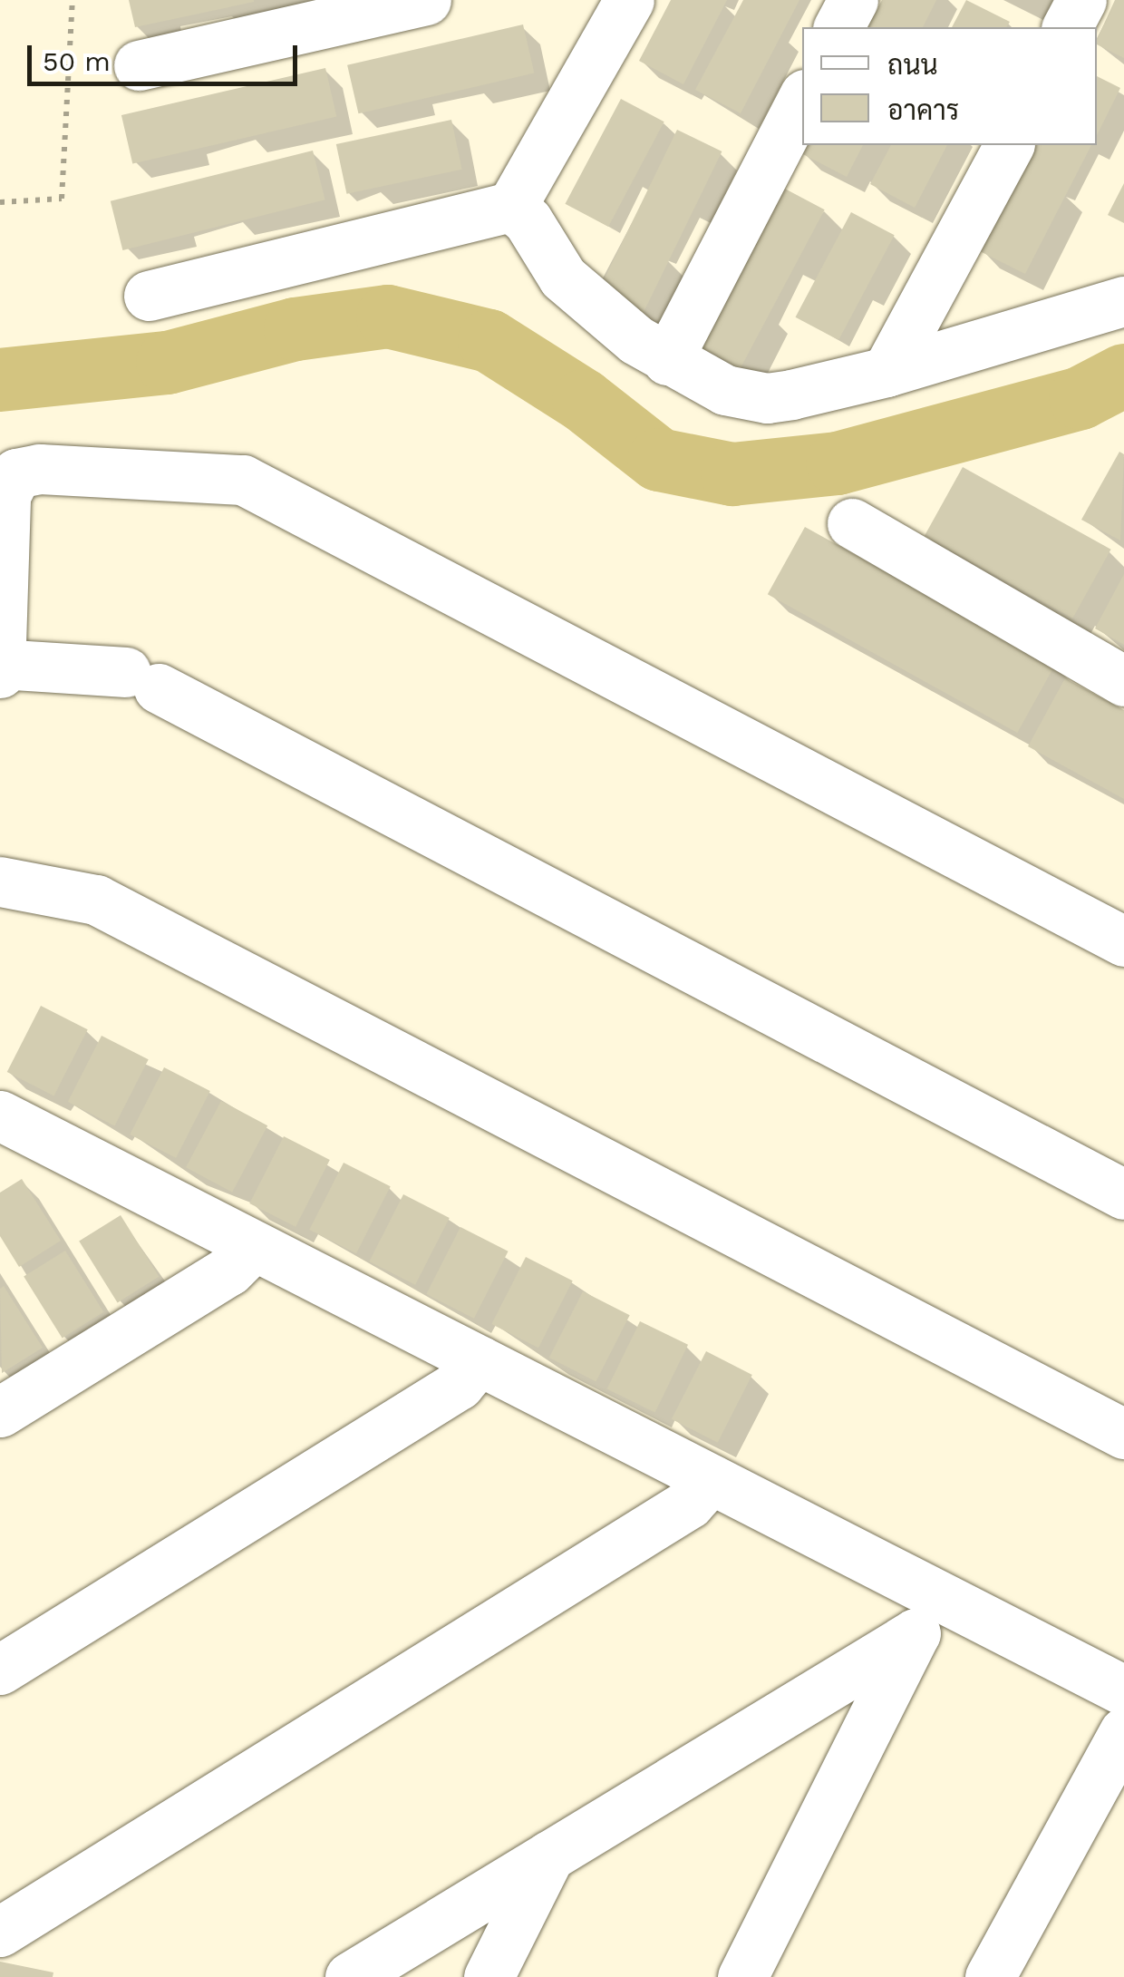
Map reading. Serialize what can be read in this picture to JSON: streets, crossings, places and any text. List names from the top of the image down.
{
  "legend": ["ถนน", "อาคาร"],
  "scale_bar": "50 m"
}
